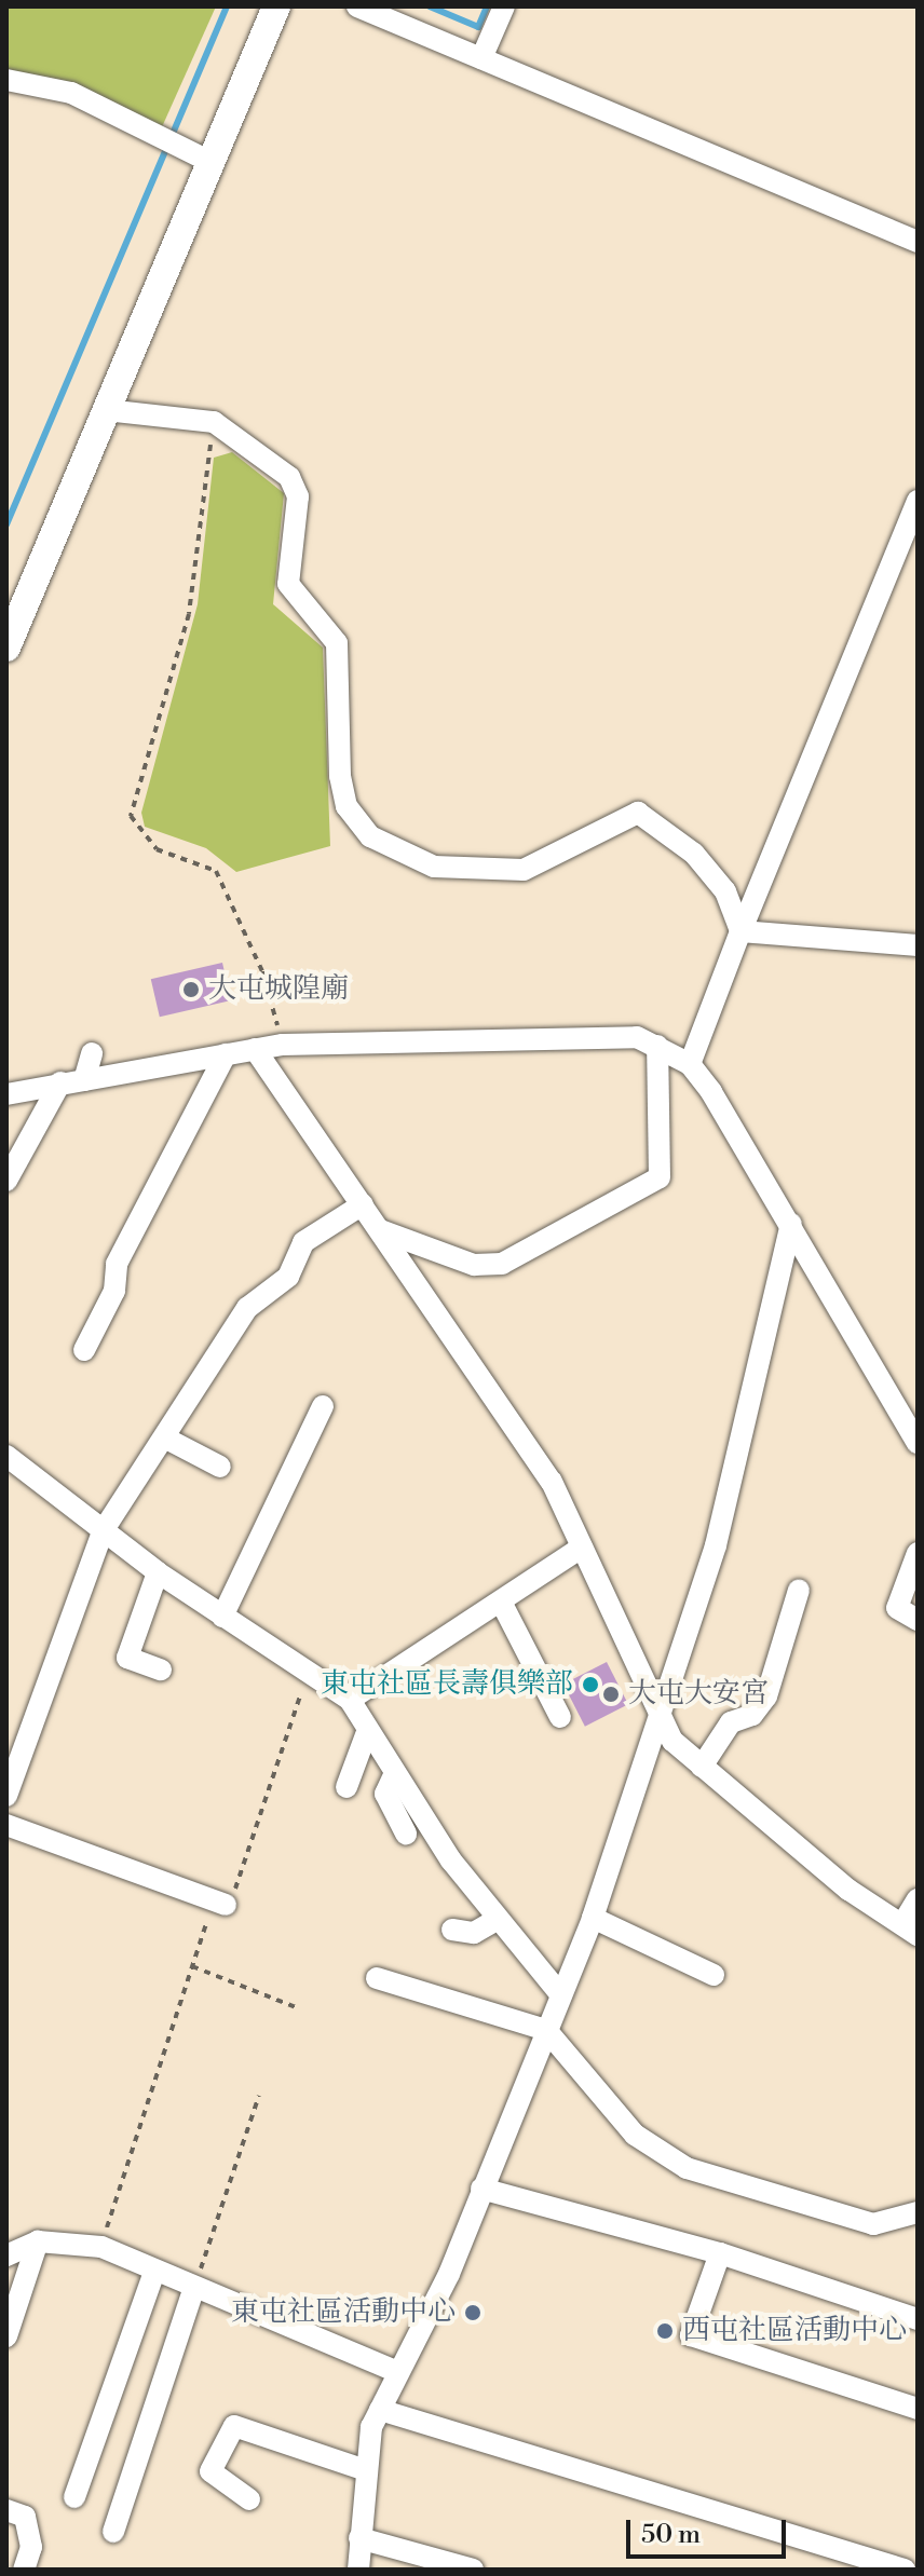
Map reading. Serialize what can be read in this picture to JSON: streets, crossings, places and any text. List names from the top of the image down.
{
  "places": [
    "大屯城隍廟",
    "東屯社區長壽俱樂部",
    "大屯大安宮",
    "東屯社區活動中心",
    "西屯社區活動中心"
  ],
  "scale_bar": "50 m"
}
